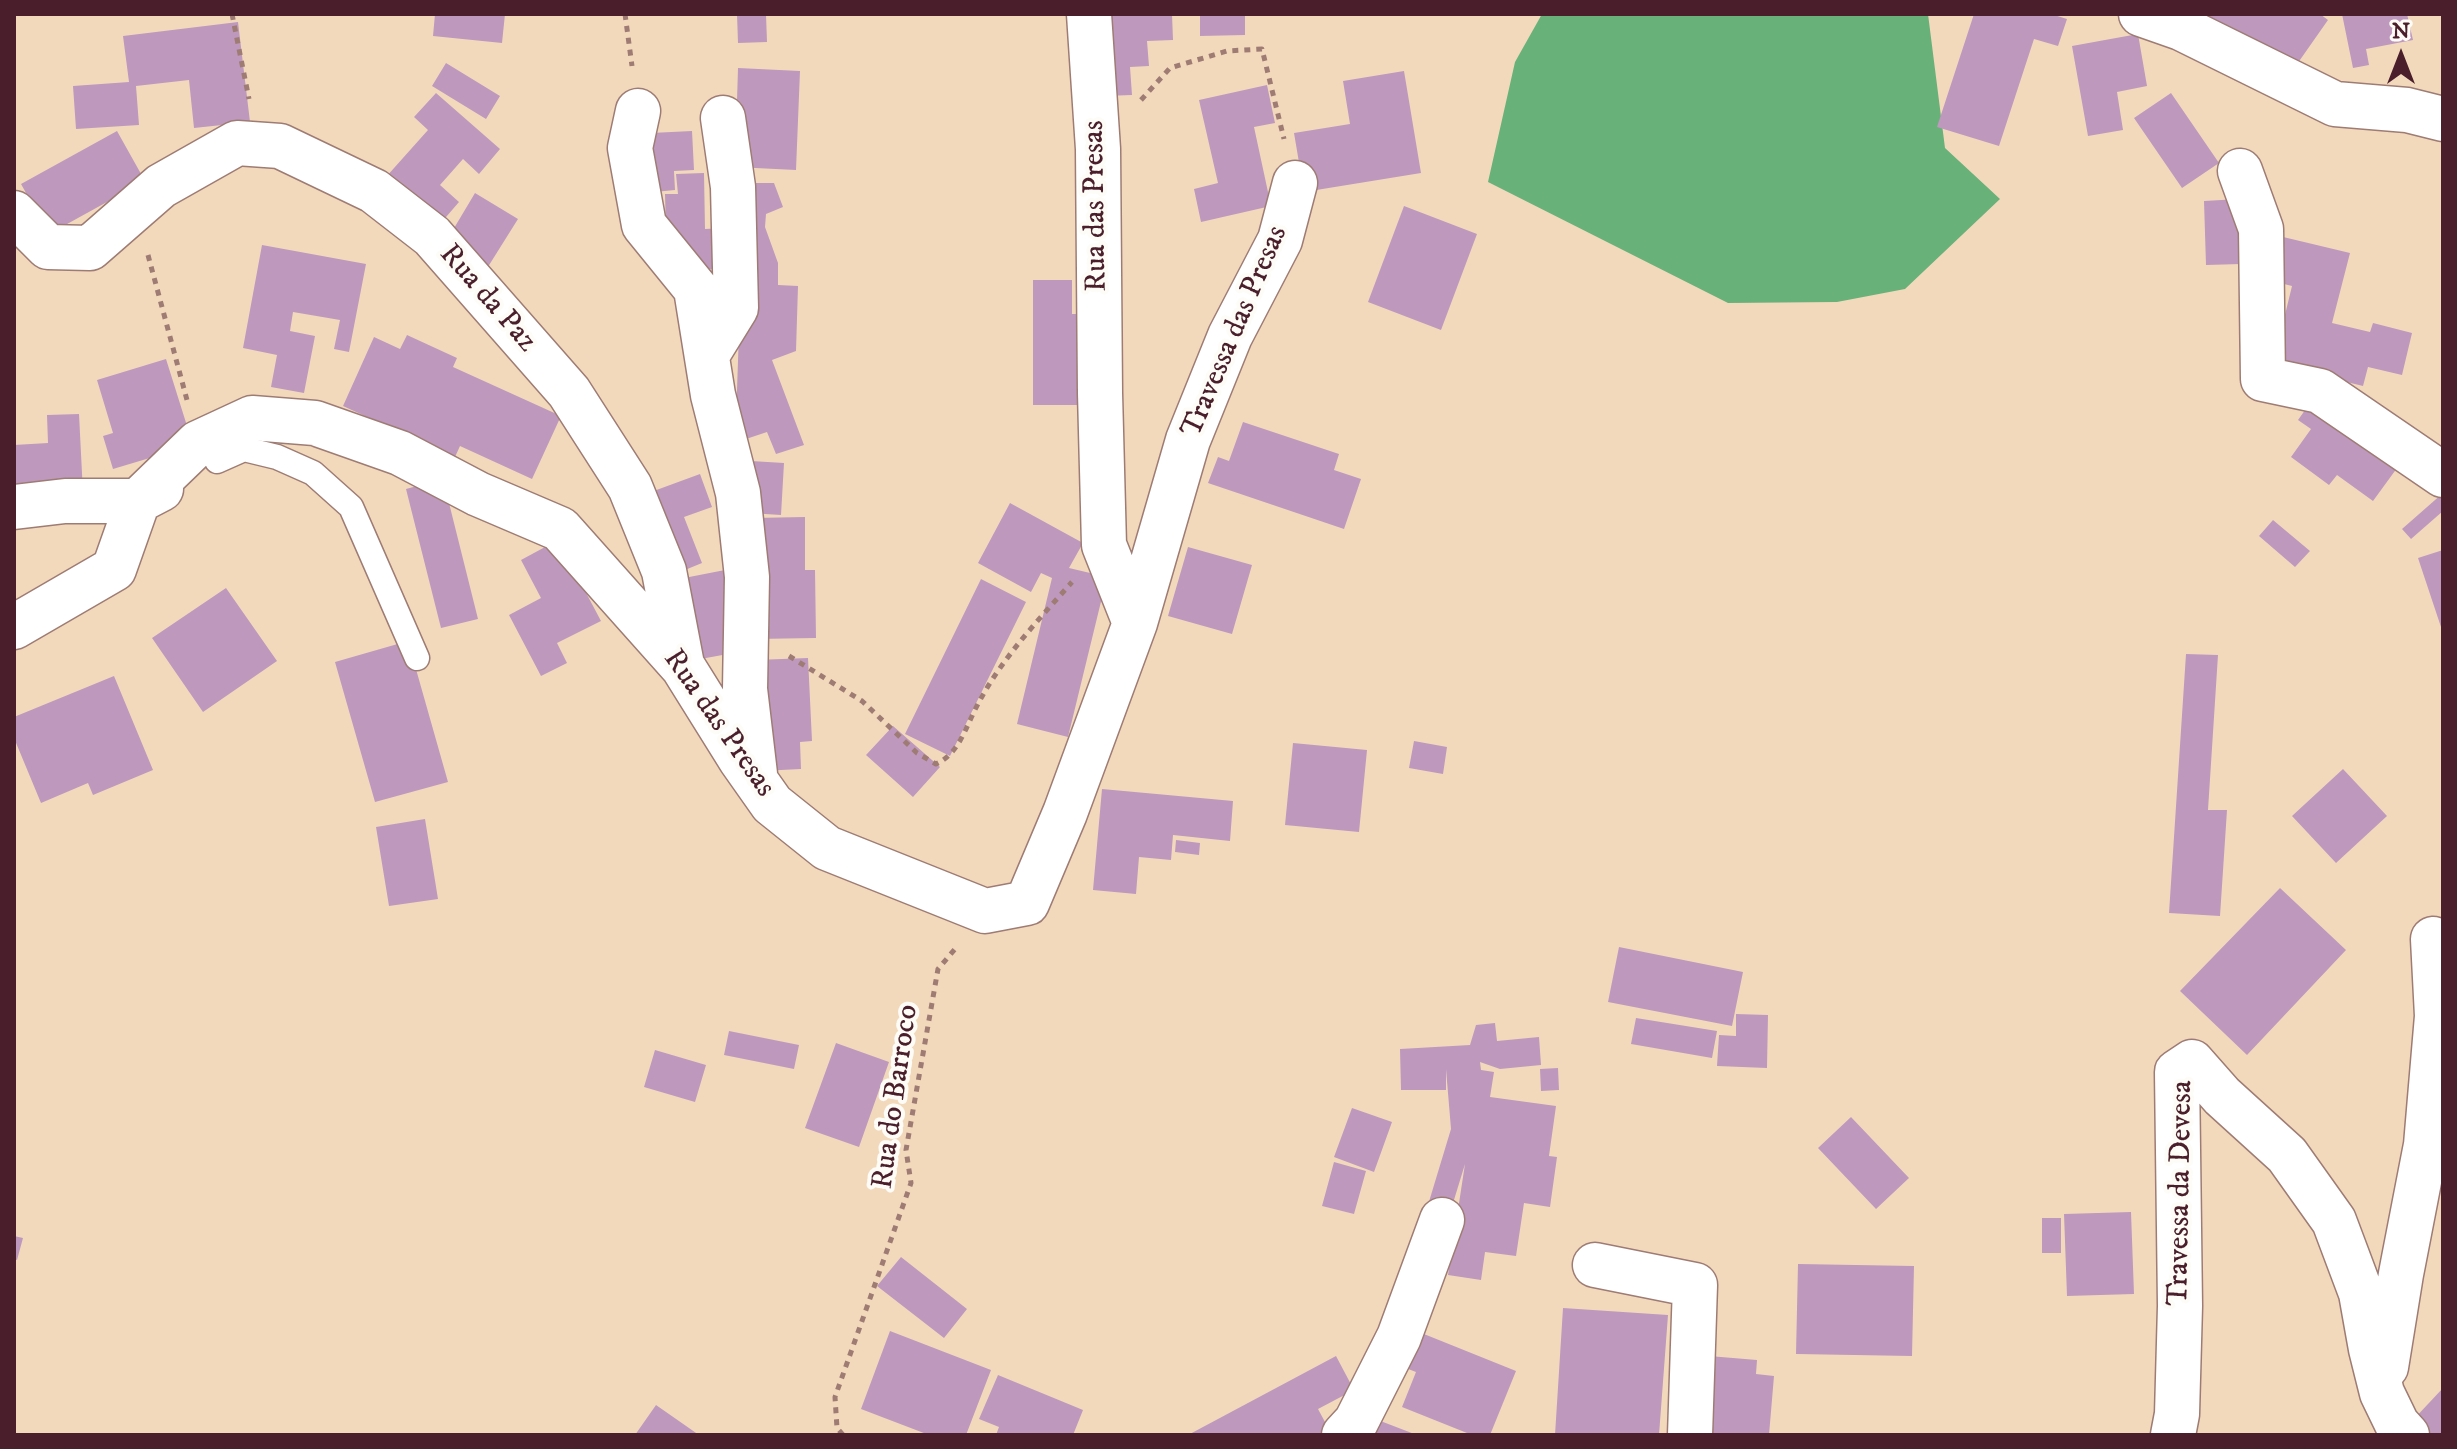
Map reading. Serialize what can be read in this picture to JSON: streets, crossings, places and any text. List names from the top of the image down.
{
  "streets": {
    "street": [
      "Rua das Presas",
      "Rua da Paz",
      "Travessa das Presas",
      "Travessa da Devesa"
    ],
    "path": ["Rua do Barroco"]
  },
  "crossings": [
    ["Rua das Presas", "Rua da Paz"],
    ["Rua das Presas", "Travessa das Presas"],
    ["Rua das Presas", "Rua do Barroco"]
  ],
  "north": "top"
}
